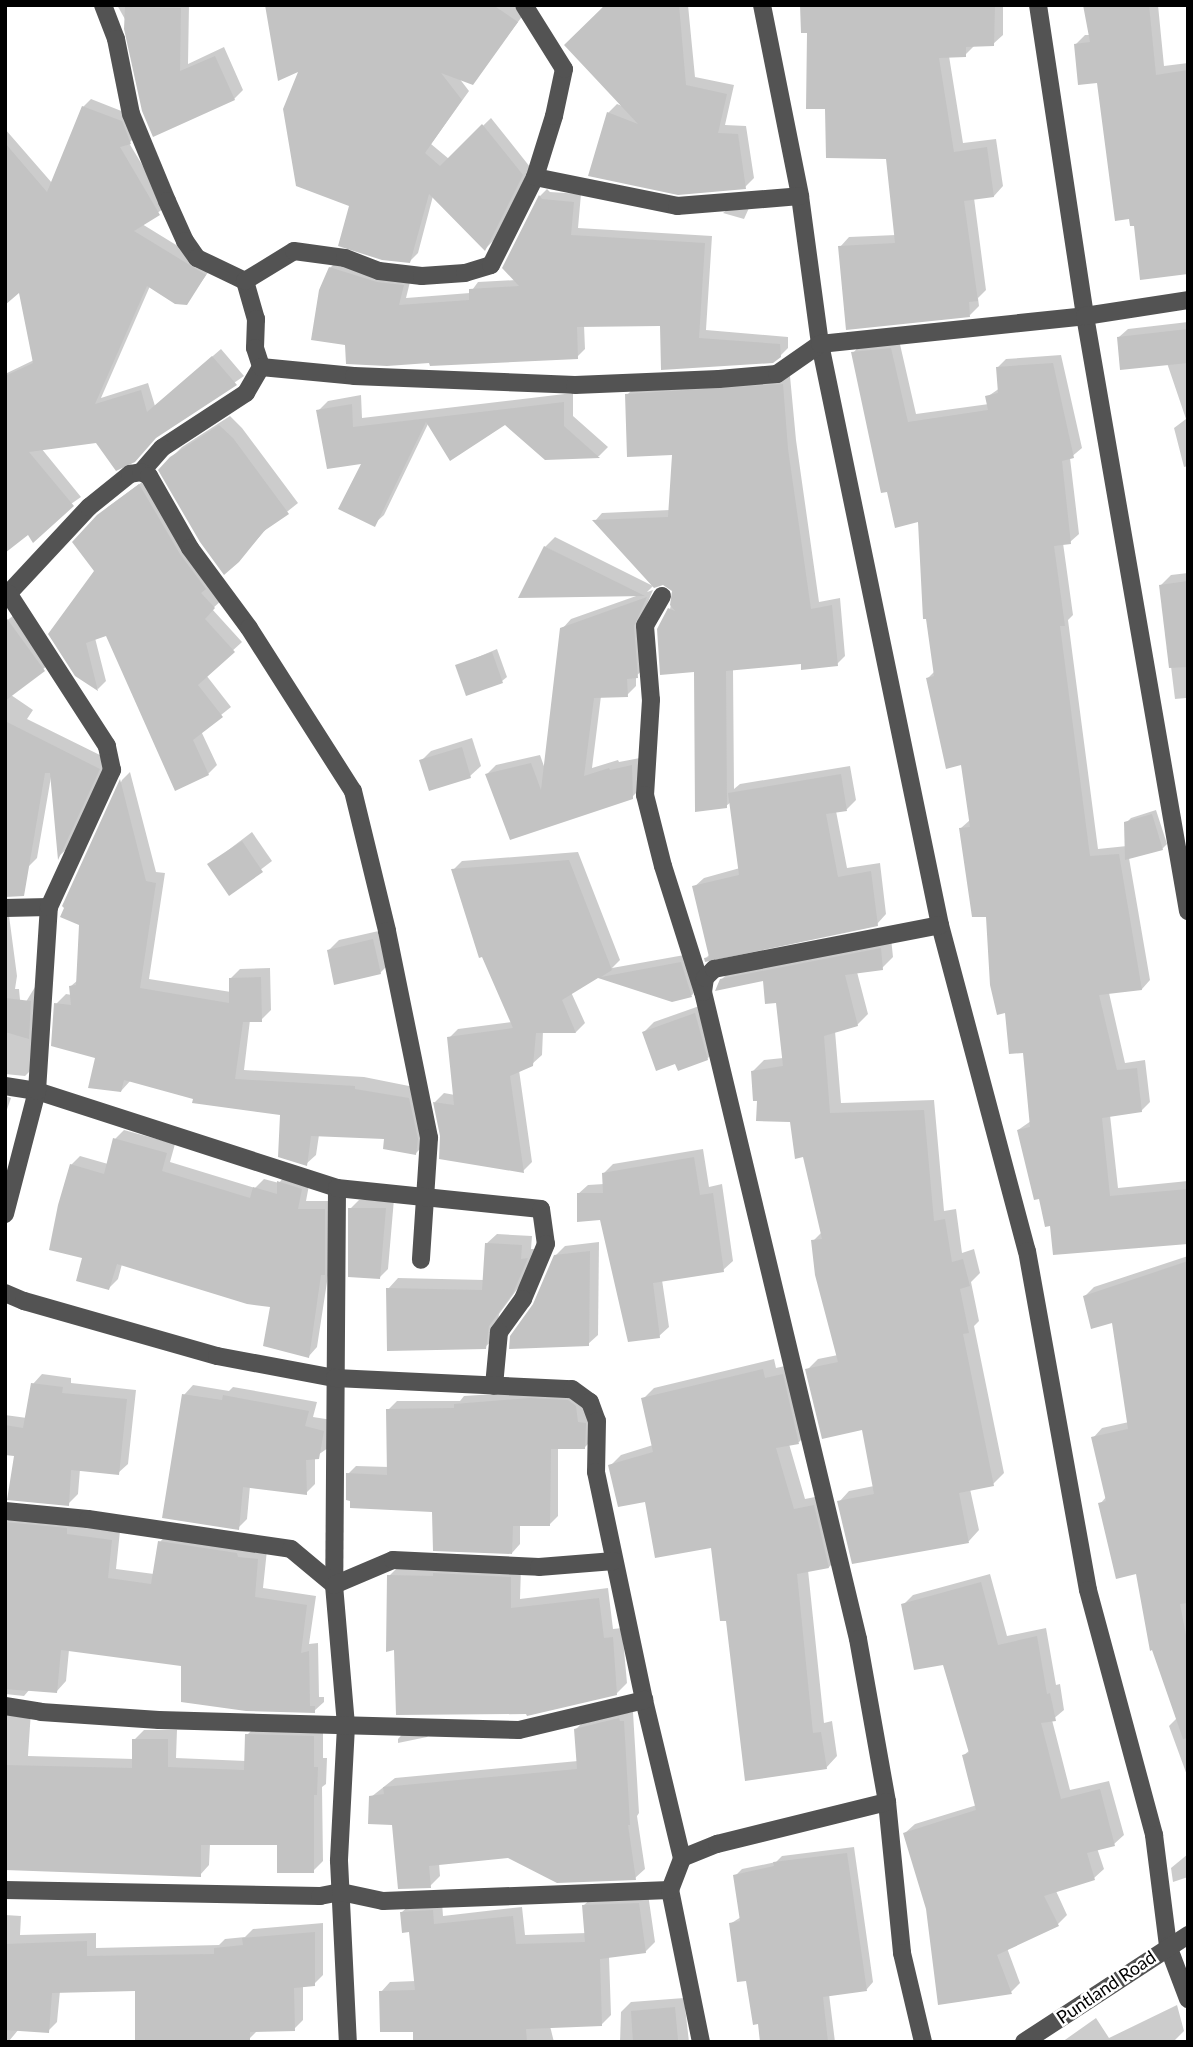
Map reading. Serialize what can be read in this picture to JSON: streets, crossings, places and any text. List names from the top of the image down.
{
  "streets": {
    "street": ["Puntland Road"]
  }
}
